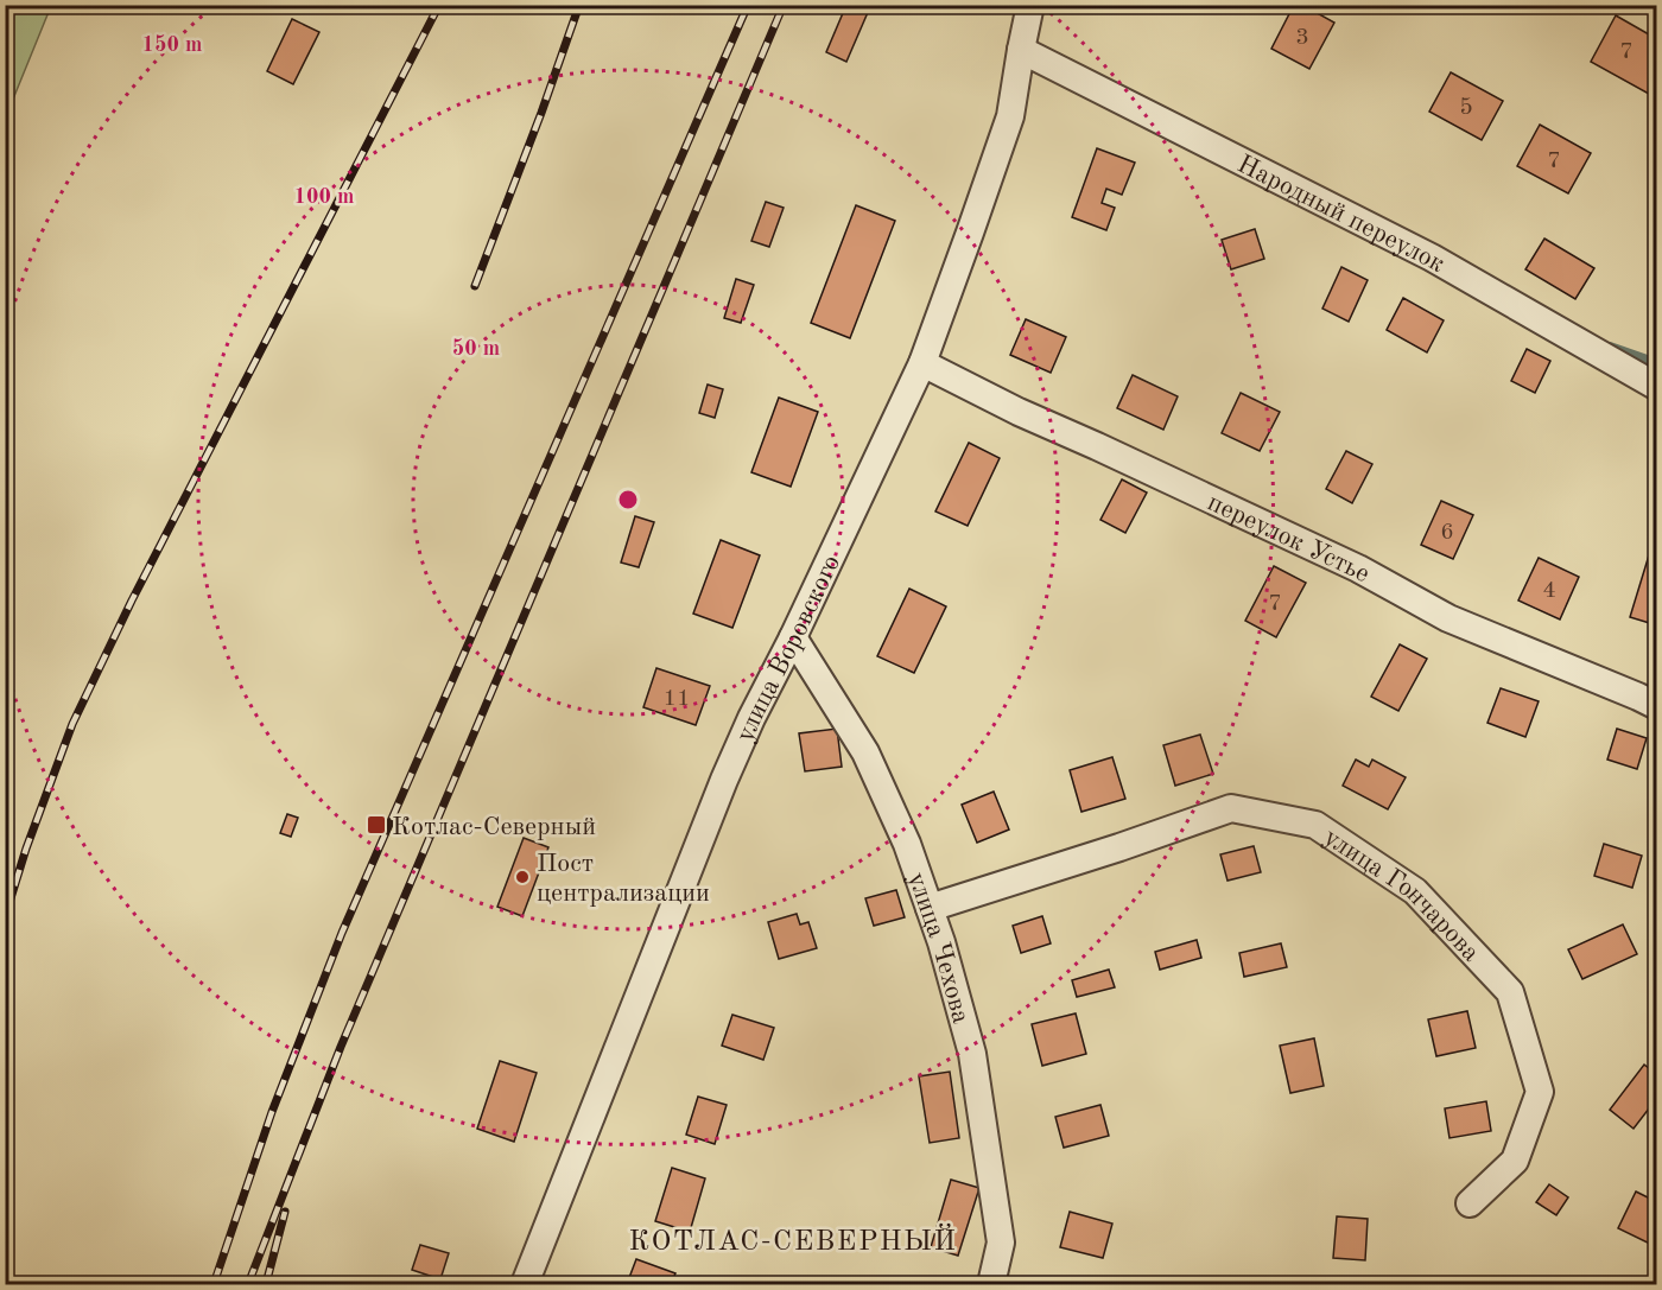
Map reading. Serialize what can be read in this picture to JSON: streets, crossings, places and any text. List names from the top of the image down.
{
  "streets": {
    "street": [
      "Народный переулок",
      "переулок Устье",
      "улица Воровского",
      "улица Гончарова",
      "улица Чехова"
    ]
  },
  "crossings": [
    ["Народный переулок", "улица Воровского"],
    ["переулок Устье", "улица Воровского"],
    ["улица Воровского", "улица Чехова"],
    ["улица Гончарова", "улица Чехова"]
  ],
  "districts": ["КОТЛАС-СЕВЕРНЫЙ"],
  "places": {
    "transit": ["Котлас-Северный"],
    "other": ["Пост централизации"]
  },
  "house_numbers": [
    "3",
    "7",
    "5",
    "7",
    "6",
    "4",
    "7",
    "11"
  ],
  "rings": ["150 m", "100 m", "50 m"]
}
